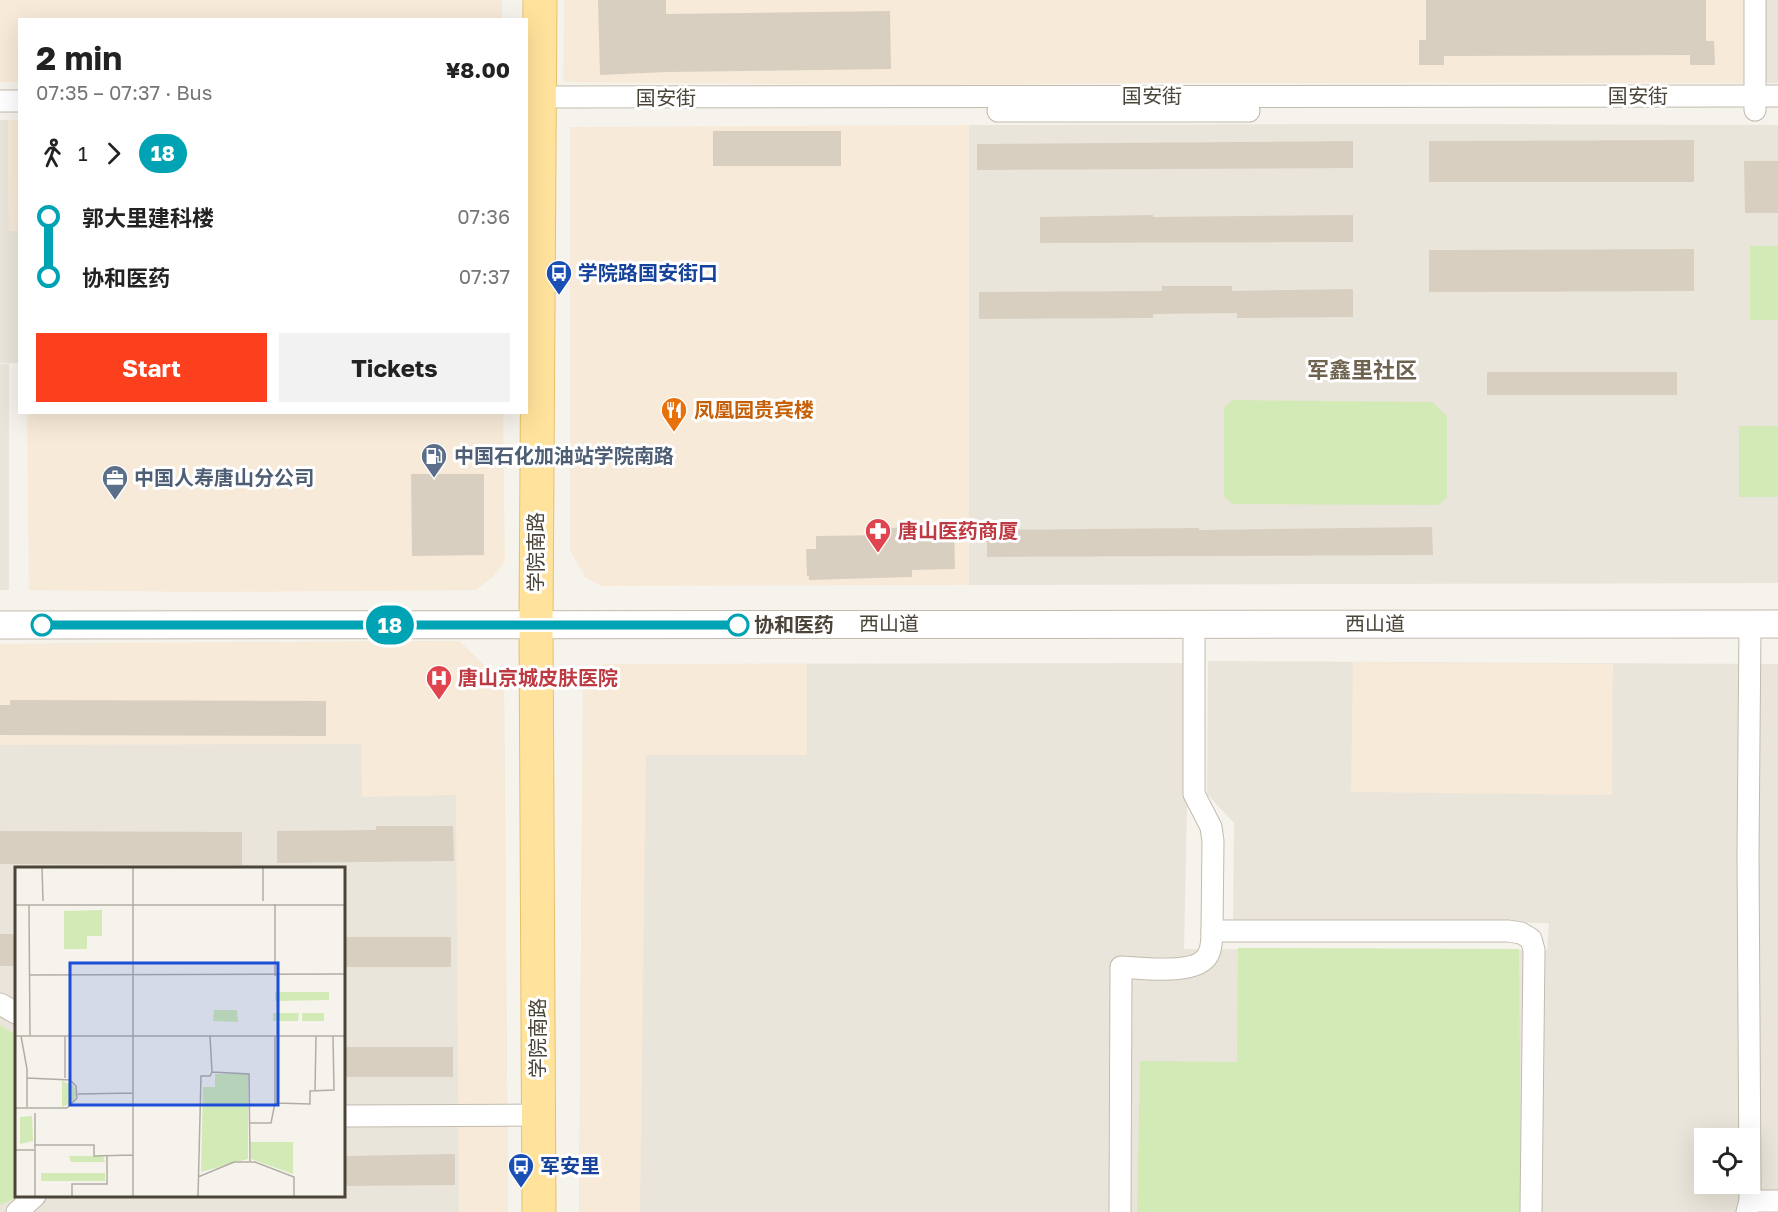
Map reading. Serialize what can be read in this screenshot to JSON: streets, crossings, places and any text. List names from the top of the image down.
{
  "streets": {
    "main road": ["学院南路"],
    "street": ["国安街", "西山道"]
  },
  "crossings": [
    ["国安街", "学院南路"],
    ["学院南路", "西山道"]
  ],
  "districts": ["军鑫里社区"],
  "places": {
    "bus stop": ["学院路国安街口", "军安里"],
    "restaurant": ["凤凰园贵宾楼"],
    "fuel station": ["中国石化加油站学院南路"],
    "office": ["中国人寿唐山分公司"],
    "pharmacy": ["唐山医药商厦"],
    "other": ["协和医药"],
    "hospital": ["唐山京城皮肤医院"]
  },
  "lines": ["bus line 18"],
  "page": {
    "on_map": "18",
    "heading": ["2 min", "07:35 – 07:37 · Bus", "¥8.00"],
    "legs": ["1", "18"],
    "list": [
      {
        "name": "郭大里建科楼",
        "value": "07:36"
      },
      {
        "name": "协和医药",
        "value": "07:37"
      }
    ],
    "buttons": ["Start", "Tickets"]
  }
}
